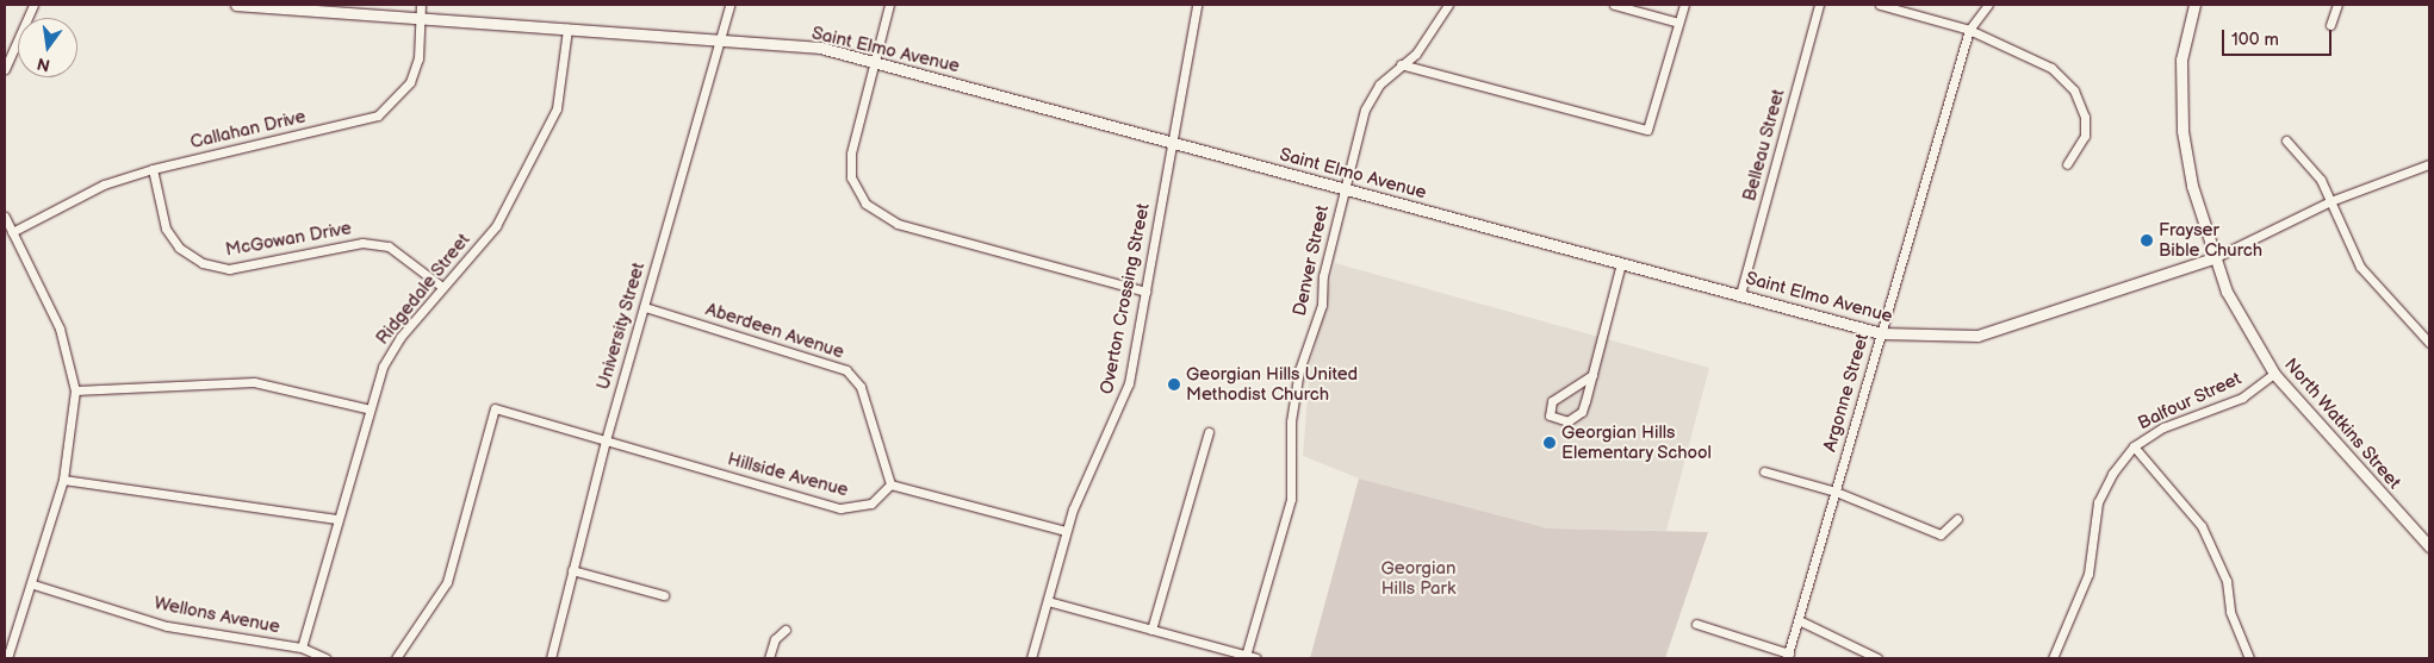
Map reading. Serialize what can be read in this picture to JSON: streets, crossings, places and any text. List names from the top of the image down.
{
  "streets": {
    "main road": ["Saint Elmo Avenue", "North Watkins Street"],
    "street": [
      "Callahan Drive",
      "Belleau Street",
      "McGowan Drive",
      "Denver Street",
      "Ridgedale Street",
      "Overton Crossing Street",
      "University Street",
      "Aberdeen Avenue",
      "Argonne Street",
      "Balfour Street",
      "Hillside Avenue",
      "Wellons Avenue"
    ]
  },
  "crossings": [
    ["Saint Elmo Avenue", "Callahan Drive"],
    ["Saint Elmo Avenue", "Belleau Street"],
    ["Saint Elmo Avenue", "Denver Street"],
    ["Saint Elmo Avenue", "Ridgedale Street"],
    ["Saint Elmo Avenue", "Overton Crossing Street"],
    ["Saint Elmo Avenue", "University Street"],
    ["Saint Elmo Avenue", "Argonne Street"],
    ["Saint Elmo Avenue", "North Watkins Street"],
    ["Callahan Drive", "McGowan Drive"],
    ["McGowan Drive", "Ridgedale Street"],
    ["Ridgedale Street", "Wellons Avenue"],
    ["University Street", "Aberdeen Avenue"],
    ["University Street", "Hillside Avenue"],
    ["Aberdeen Avenue", "Hillside Avenue"],
    ["Balfour Street", "North Watkins Street"]
  ],
  "parks": ["Georgian Hills Park"],
  "places": ["Frayser Bible Church", "Georgian Hills United Methodist Church", "Georgian Hills Elementary School"],
  "scale_bar": "100 m",
  "north": "bottom"
}
